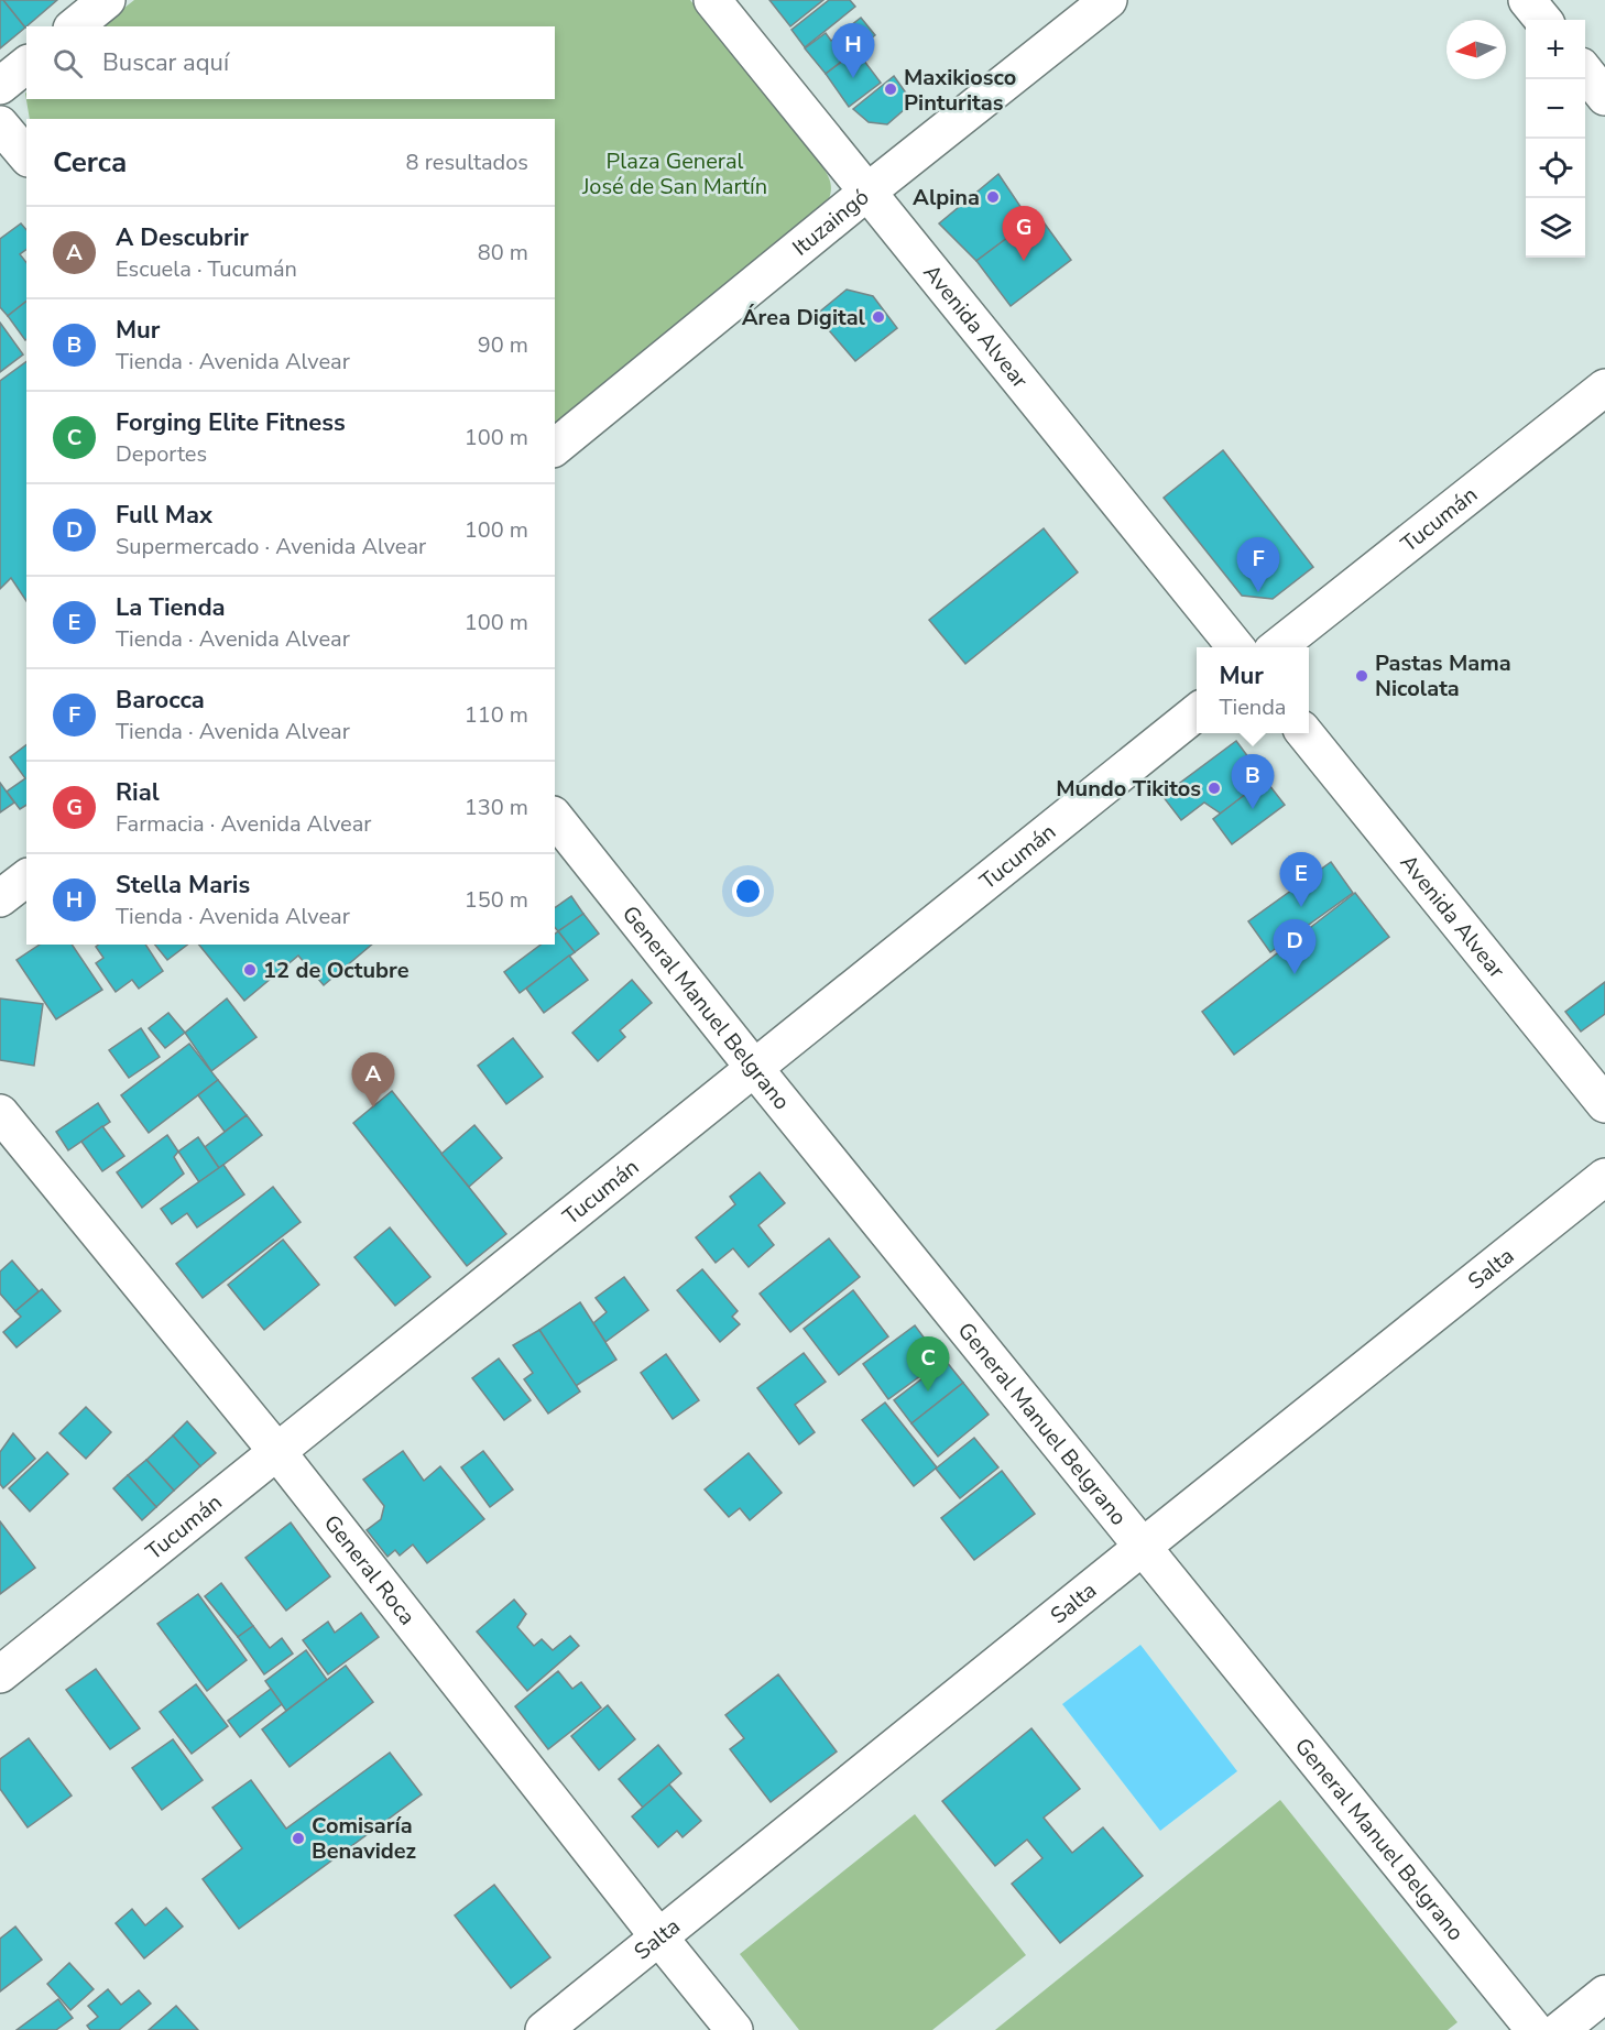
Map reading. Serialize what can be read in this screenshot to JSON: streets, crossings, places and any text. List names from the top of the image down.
{
  "streets": {
    "street": [
      "Ituzaingó",
      "Avenida Alvear",
      "Tucumán",
      "General Manuel Belgrano",
      "Salta",
      "General Roca"
    ]
  },
  "crossings": [
    ["Ituzaingó", "Avenida Alvear"],
    ["Tucumán", "General Manuel Belgrano"],
    ["Tucumán", "General Roca"],
    ["General Manuel Belgrano", "Salta"],
    ["Salta", "General Roca"]
  ],
  "parks": ["Plaza General José de San Martín"],
  "places": [
    "Maxikiosco Pinturitas",
    "Alpina",
    "Área Digital",
    "Pastas Mama Nicolata",
    "Mundo Tikitos",
    "12 de Octubre",
    "Comisaría Benavidez"
  ],
  "north": "left",
  "page": {
    "map_buttons": ["+", "−"],
    "pins": [
      "H",
      "G",
      "F",
      "B",
      "E",
      "D",
      "A",
      "C"
    ],
    "search": "Buscar aquí",
    "heading": ["Cerca", "8 resultados"],
    "list": [
      {
        "mark": "A",
        "name": "A Descubrir",
        "note": "Escuela · Tucumán",
        "value": "80 m"
      },
      {
        "mark": "B",
        "name": "Mur",
        "note": "Tienda · Avenida Alvear",
        "value": "90 m"
      },
      {
        "mark": "C",
        "name": "Forging Elite Fitness",
        "note": "Deportes",
        "value": "100 m"
      },
      {
        "mark": "D",
        "name": "Full Max",
        "note": "Supermercado · Avenida Alvear",
        "value": "100 m"
      },
      {
        "mark": "E",
        "name": "La Tienda",
        "note": "Tienda · Avenida Alvear",
        "value": "100 m"
      },
      {
        "mark": "F",
        "name": "Barocca",
        "note": "Tienda · Avenida Alvear",
        "value": "110 m"
      },
      {
        "mark": "G",
        "name": "Rial",
        "note": "Farmacia · Avenida Alvear",
        "value": "130 m"
      },
      {
        "mark": "H",
        "name": "Stella Maris",
        "note": "Tienda · Avenida Alvear",
        "value": "150 m"
      }
    ],
    "popup": ["Mur", "Tienda"]
  }
}
